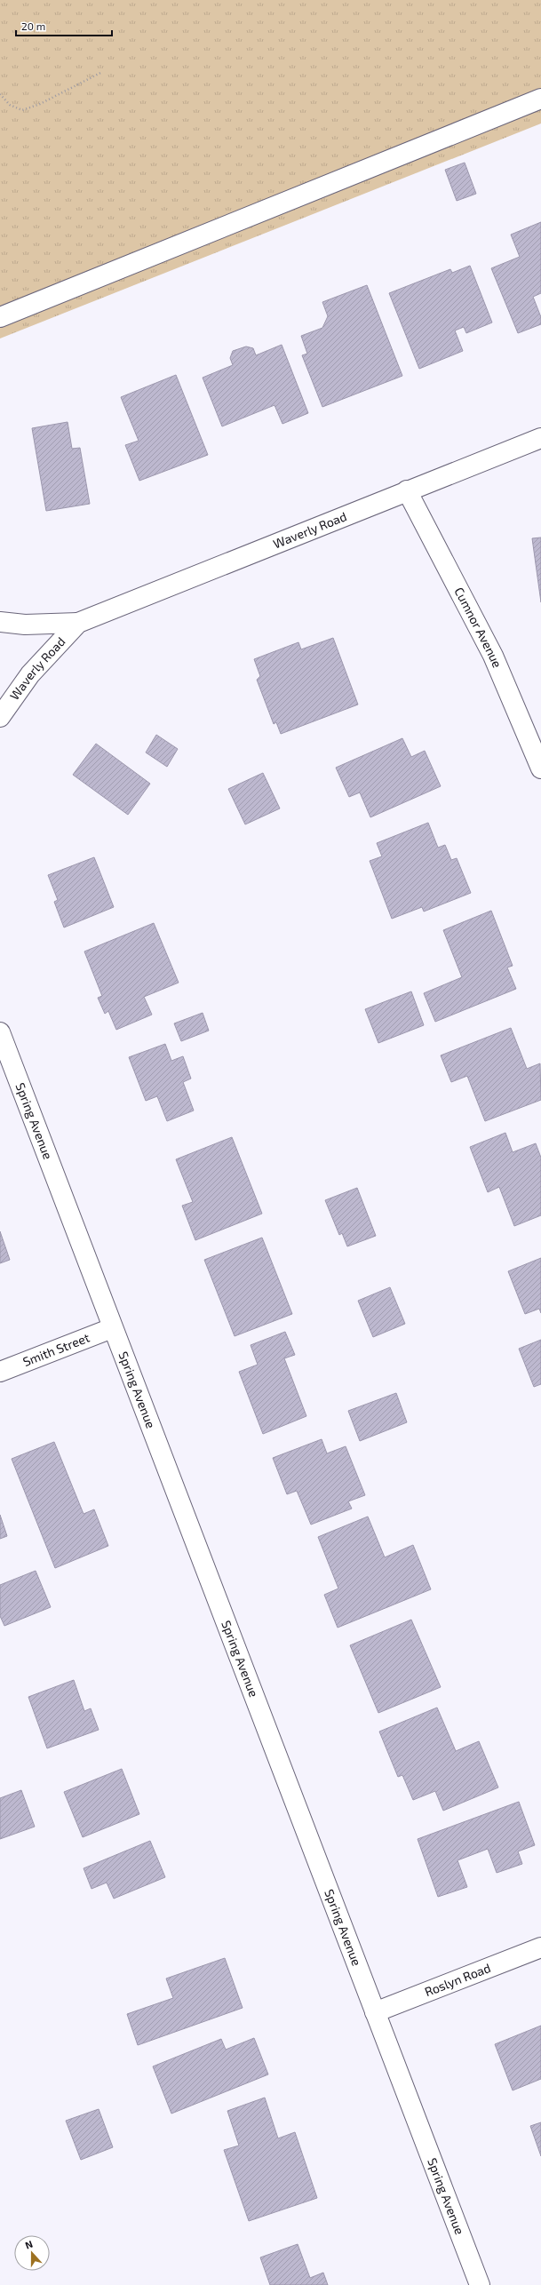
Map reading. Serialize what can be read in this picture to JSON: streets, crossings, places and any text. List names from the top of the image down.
{
  "streets": {
    "street": [
      "Waverly Road",
      "Cumnor Avenue",
      "Spring Avenue",
      "Smith Street",
      "Roslyn Road"
    ]
  },
  "crossings": [
    ["Waverly Road", "Cumnor Avenue"],
    ["Spring Avenue", "Smith Street"],
    ["Spring Avenue", "Roslyn Road"]
  ],
  "scale_bar": "20 m",
  "north": "top"
}
